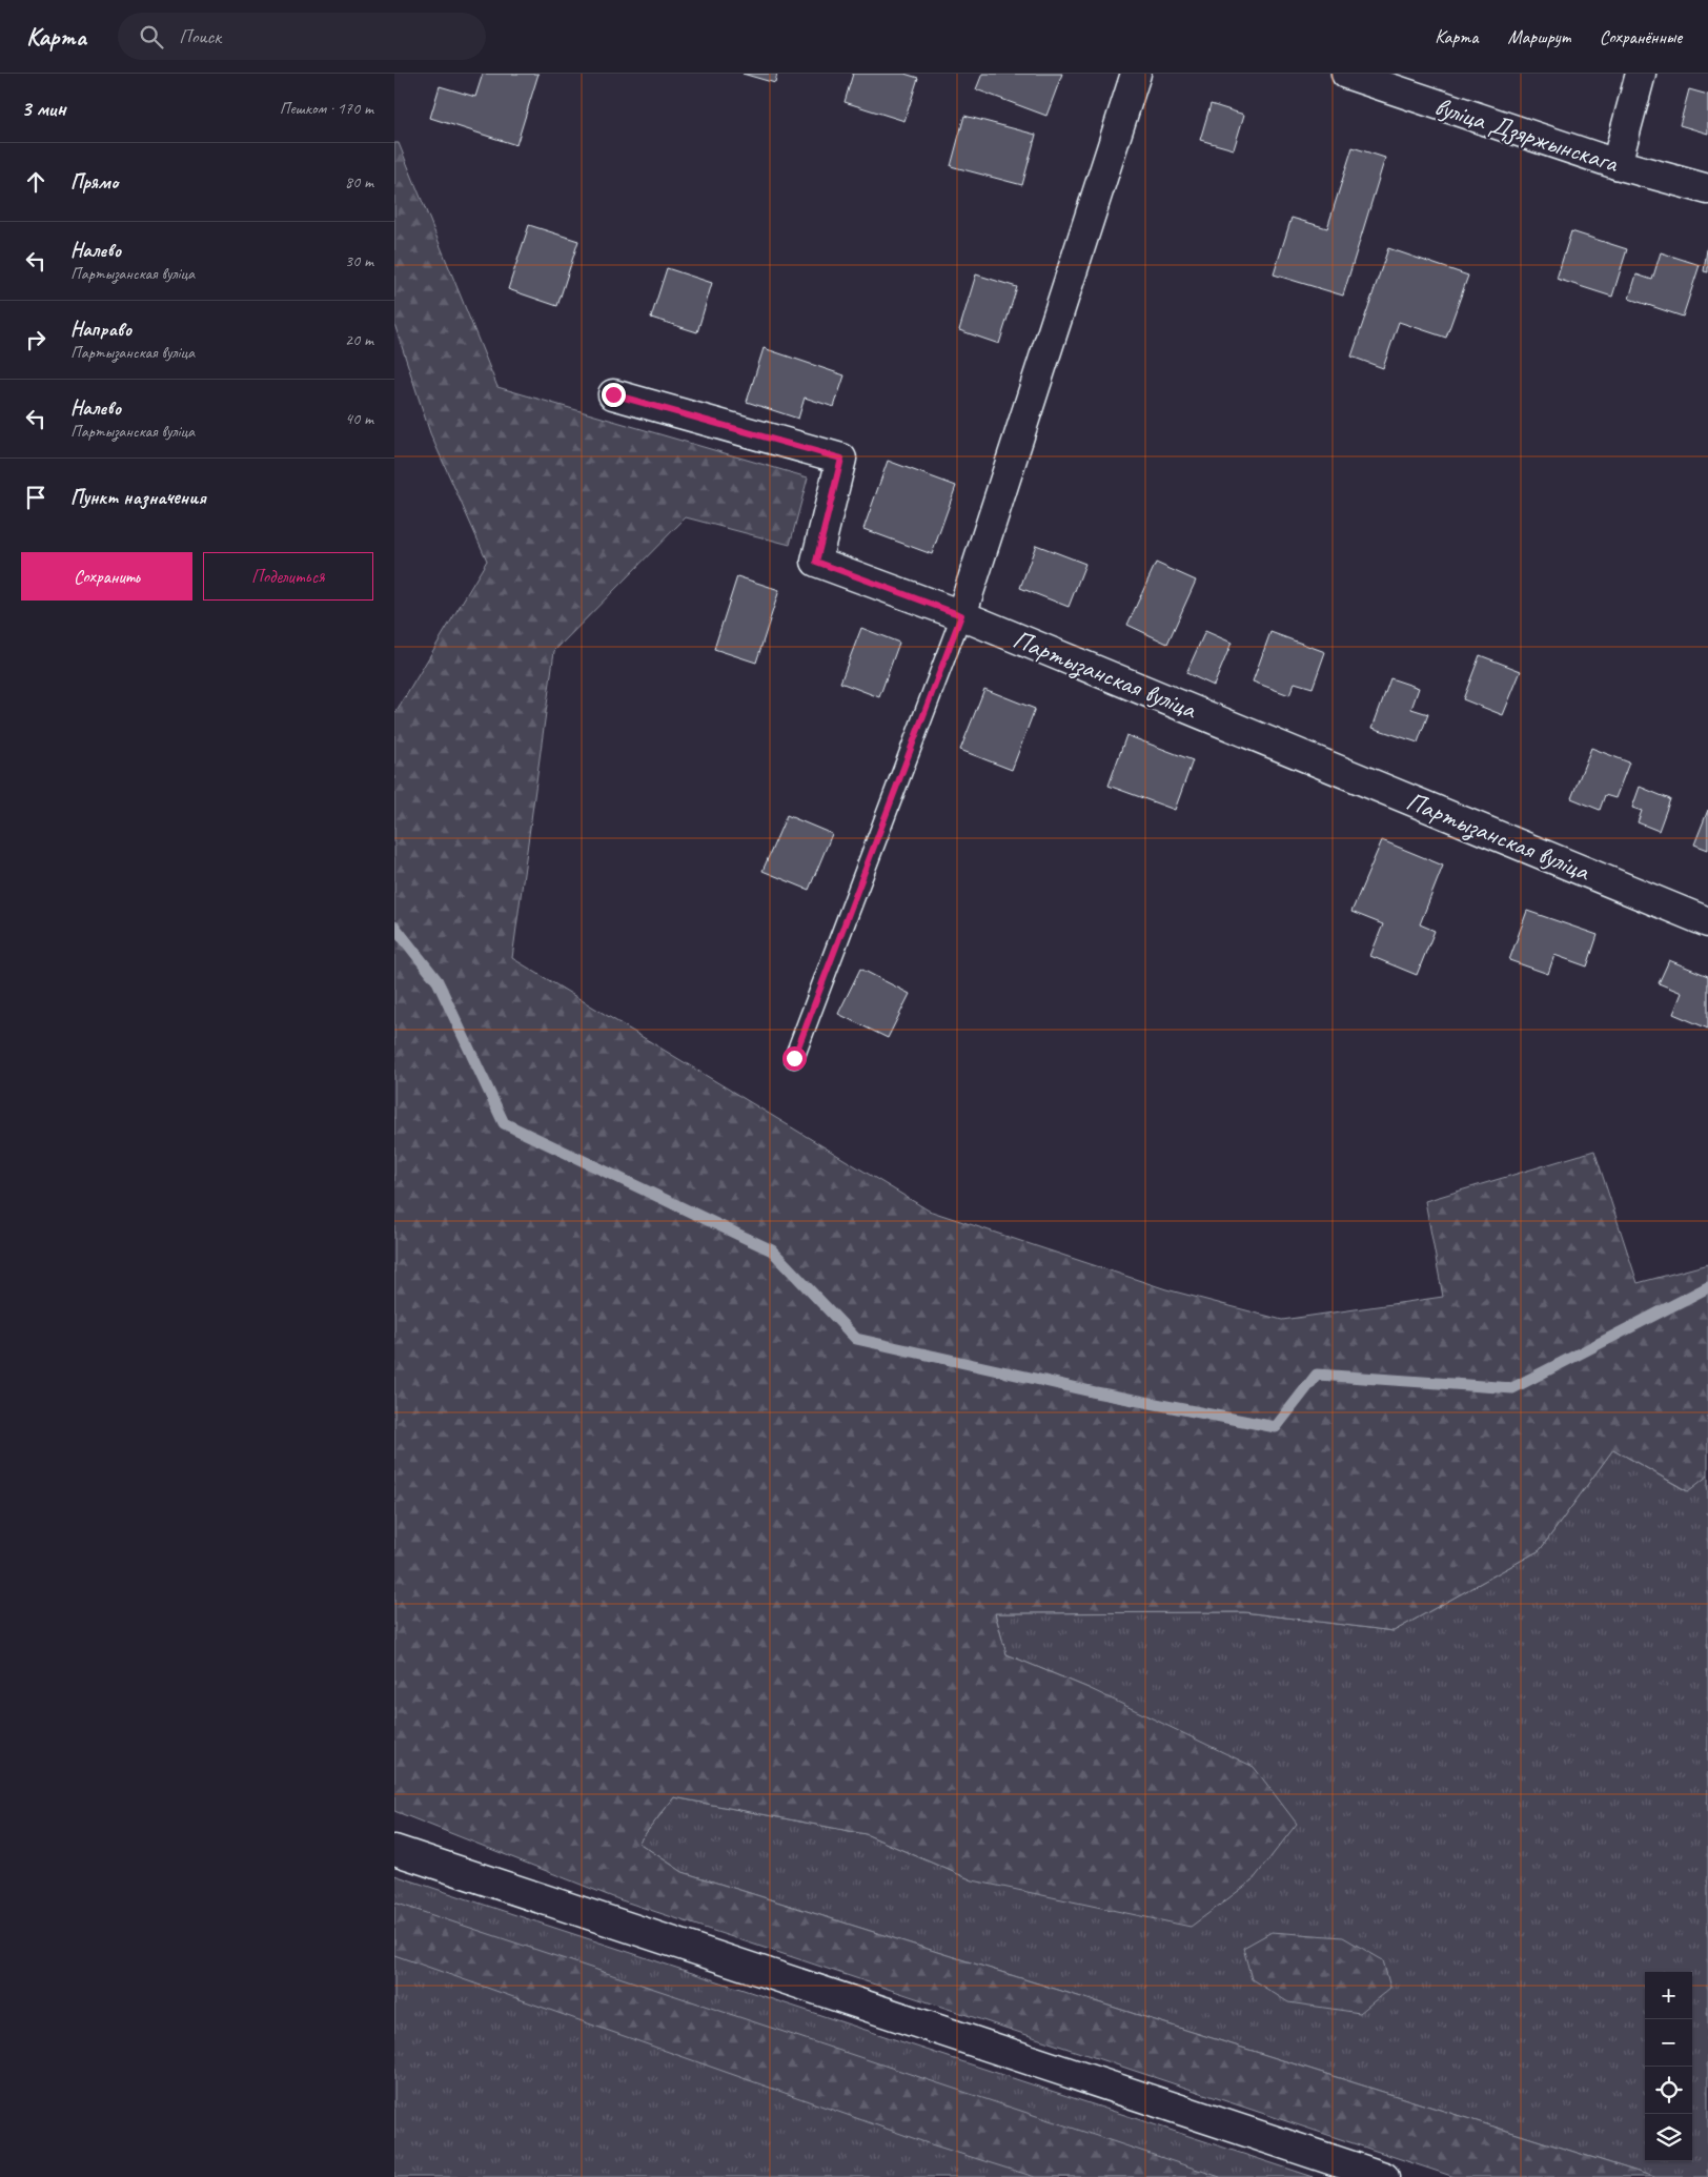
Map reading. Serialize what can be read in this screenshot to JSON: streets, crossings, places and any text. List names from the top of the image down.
{
  "streets": {
    "street": ["вуліца Дзяржынскага", "Партызанская вуліца"]
  },
  "page": {
    "header": "Карта",
    "search": "Поиск",
    "nav": ["Карта", "Маршрут", "Сохранённые"],
    "heading": ["3 мин", "Пешком · 170 m"],
    "list": [
      ["Прямо", "80 m"],
      ["Налево", "Партызанская вуліца", "30 m"],
      ["Направо", "Партызанская вуліца", "20 m"],
      ["Налево", "Партызанская вуліца", "40 m"],
      "Пункт назначения"
    ],
    "buttons": ["Сохранить", "Поделиться"],
    "map_buttons": ["+", "−"]
  }
}
